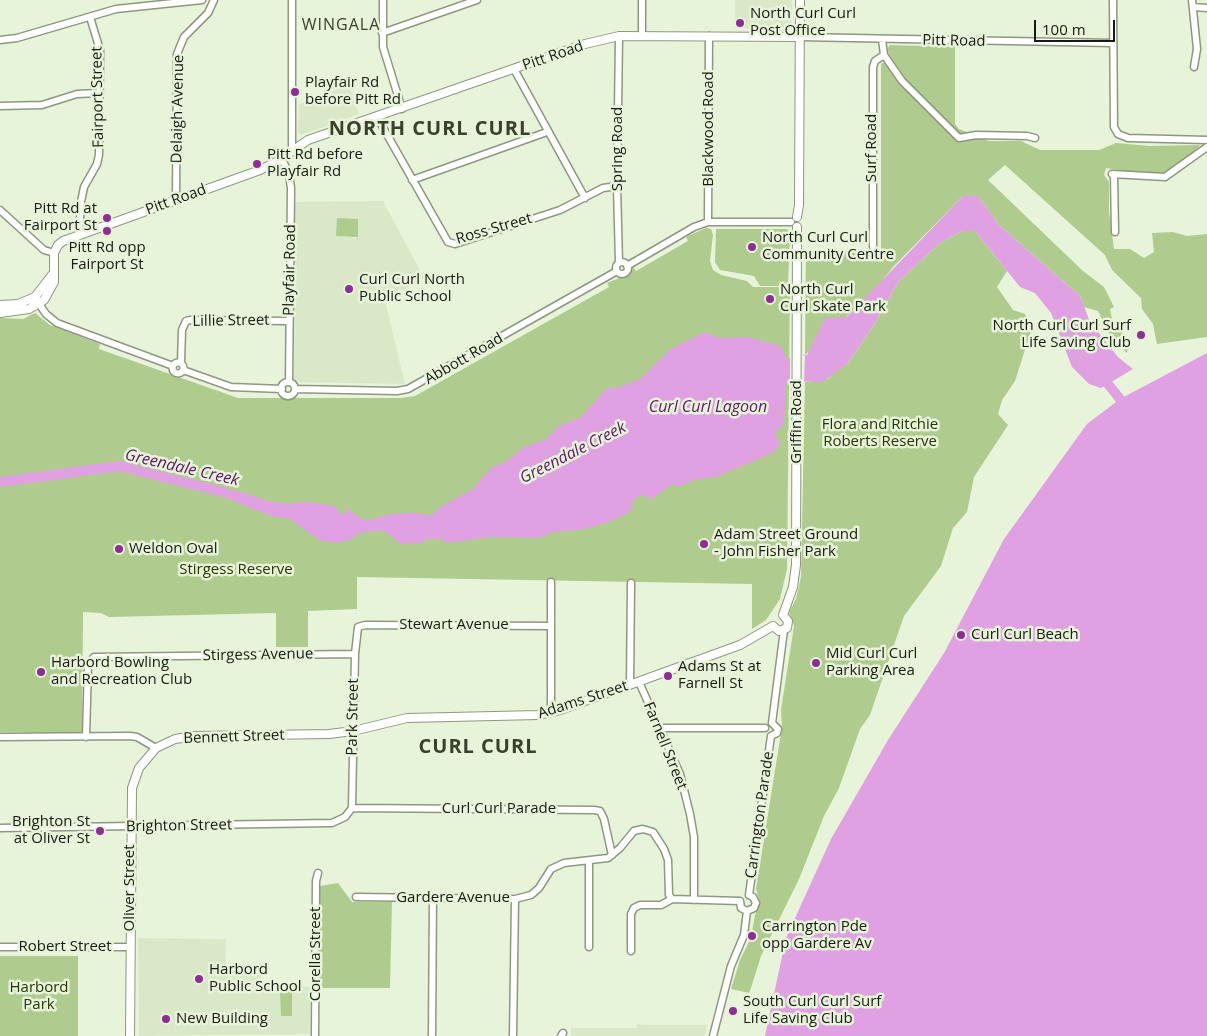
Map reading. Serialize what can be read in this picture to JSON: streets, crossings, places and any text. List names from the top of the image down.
{
  "streets": {
    "main road": [
      "Pitt Road",
      "Griffin Road",
      "Adams Street",
      "Bennett Street",
      "Oliver Street"
    ],
    "street": [
      "Fairport Street",
      "Delaigh Avenue",
      "Blackwood Road",
      "Surf Road",
      "Spring Road",
      "Ross Street",
      "Playfair Road",
      "Lillie Street",
      "Abbott Road",
      "Stewart Avenue",
      "Stirgess Avenue",
      "Park Street",
      "Farnell Street",
      "Curl Curl Parade",
      "Carrington Parade",
      "Brighton Street",
      "Gardere Avenue",
      "Robert Street",
      "Corella Street"
    ]
  },
  "crossings": [
    ["Pitt Road", "Fairport Street"],
    ["Pitt Road", "Delaigh Avenue"],
    ["Pitt Road", "Blackwood Road"],
    ["Pitt Road", "Spring Road"],
    ["Pitt Road", "Ross Street"],
    ["Pitt Road", "Playfair Road"],
    ["Pitt Road", "Griffin Road"],
    ["Blackwood Road", "Abbott Road"],
    ["Spring Road", "Ross Street"],
    ["Spring Road", "Abbott Road"],
    ["Playfair Road", "Lillie Street"],
    ["Playfair Road", "Abbott Road"],
    ["Lillie Street", "Abbott Road"],
    ["Abbott Road", "Griffin Road"],
    ["Griffin Road", "Adams Street"],
    ["Stewart Avenue", "Park Street"],
    ["Stirgess Avenue", "Park Street"],
    ["Adams Street", "Park Street"],
    ["Adams Street", "Bennett Street"],
    ["Adams Street", "Farnell Street"],
    ["Park Street", "Bennett Street"],
    ["Park Street", "Curl Curl Parade"],
    ["Park Street", "Brighton Street"],
    ["Bennett Street", "Oliver Street"],
    ["Curl Curl Parade", "Brighton Street"],
    ["Curl Curl Parade", "Gardere Avenue"],
    ["Brighton Street", "Oliver Street"],
    ["Oliver Street", "Robert Street"]
  ],
  "districts": ["WINGALA", "NORTH CURL CURL", "CURL CURL"],
  "water": ["Curl Curl Lagoon", "Greendale Creek"],
  "parks": ["Flora and Ritchie Roberts Reserve", "Stirgess Reserve", "Harbord Park"],
  "places": [
    "North Curl Curl Post Office",
    "Playfair Rd before Pitt Rd",
    "Pitt Rd before Playfair Rd",
    "Pitt Rd at Fairport St",
    "Pitt Rd opp Fairport St",
    "North Curl Curl Community Centre",
    "Curl Curl North Public School",
    "North Curl Curl Skate Park",
    "North Curl Curl Surf Life Saving Club",
    "Adam Street Ground - John Fisher Park",
    "Weldon Oval",
    "Curl Curl Beach",
    "Mid Curl Curl Parking Area",
    "Harbord Bowling and Recreation Club",
    "Adams St at Farnell St",
    "Brighton St at Oliver St",
    "Carrington Pde opp Gardere Av",
    "Harbord Public School",
    "South Curl Curl Surf Life Saving Club",
    "New Building"
  ],
  "scale_bar": "100 m"
}
